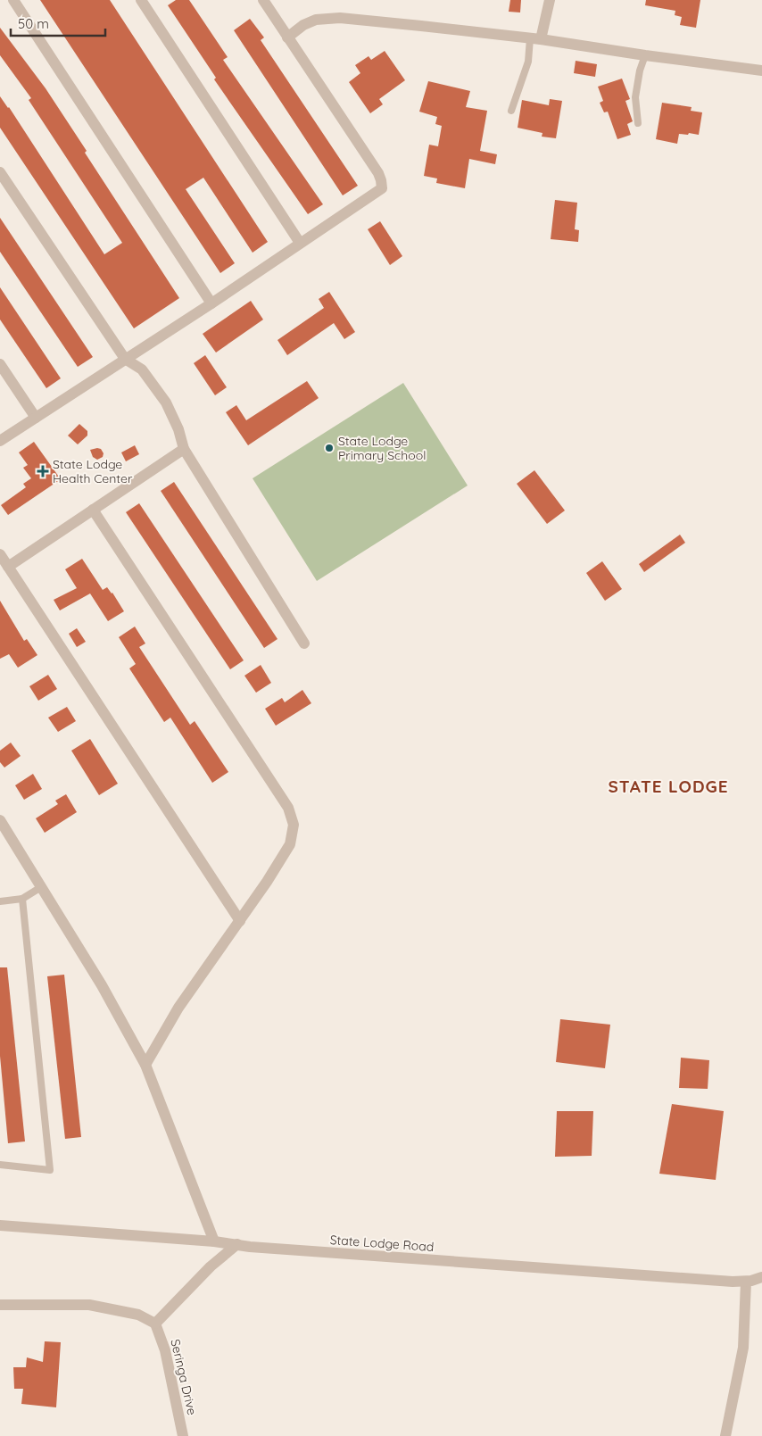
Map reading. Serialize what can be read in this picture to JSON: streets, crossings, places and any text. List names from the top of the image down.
{
  "streets": {
    "street": ["State Lodge Road", "Seringa Drive"]
  },
  "districts": ["STATE LODGE"],
  "places": {
    "other": ["State Lodge Primary School"],
    "health": ["State Lodge Health Center"]
  },
  "scale_bar": "50 m"
}
